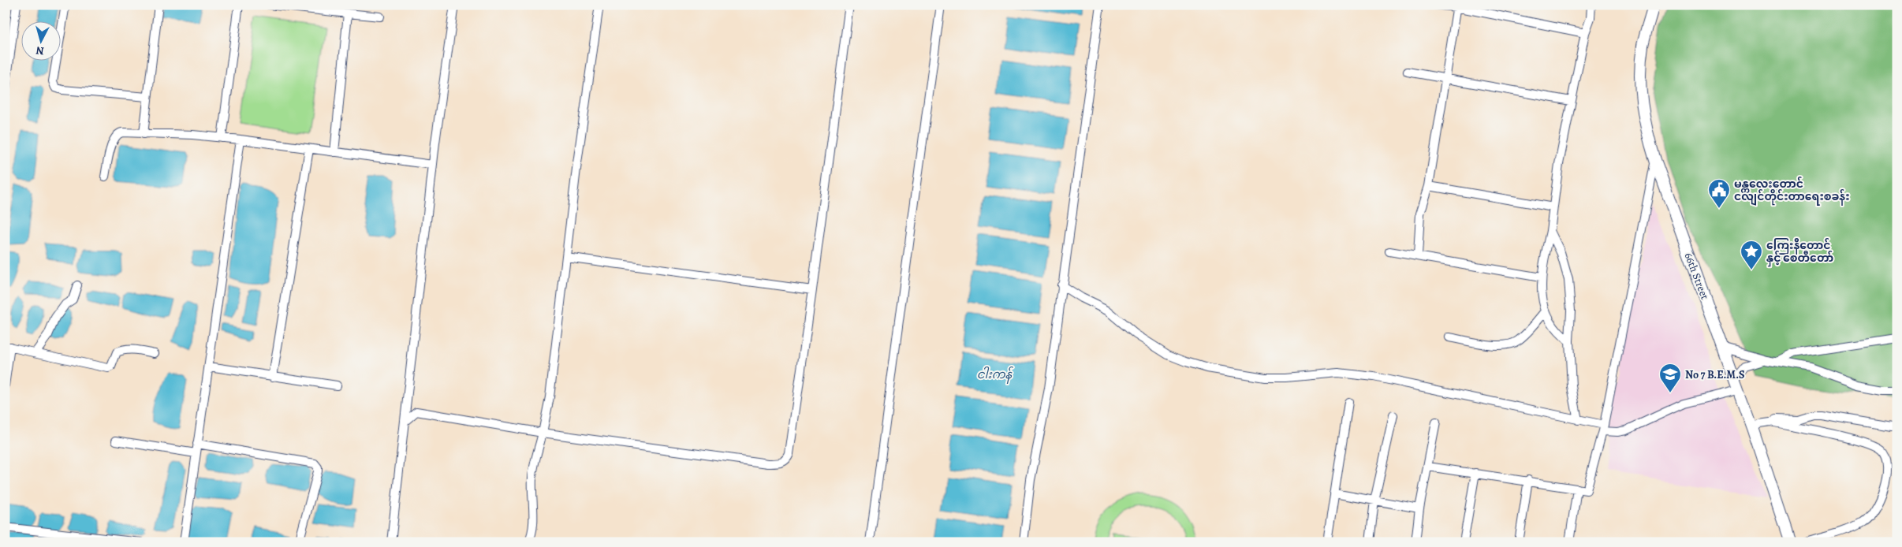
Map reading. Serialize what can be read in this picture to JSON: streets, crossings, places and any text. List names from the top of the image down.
{
  "streets": {
    "street": ["66th Street"]
  },
  "water": ["ငါးကန်"],
  "places": {
    "public building": ["မန္တလေးတောင် ငလျင်တိုင်းတာရေးစခန်း"],
    "place": ["ကြေးနီတောင် နှင့် စေတီတော်"],
    "school or university": ["No 7 B.E.M.S"]
  },
  "north": "bottom"
}
